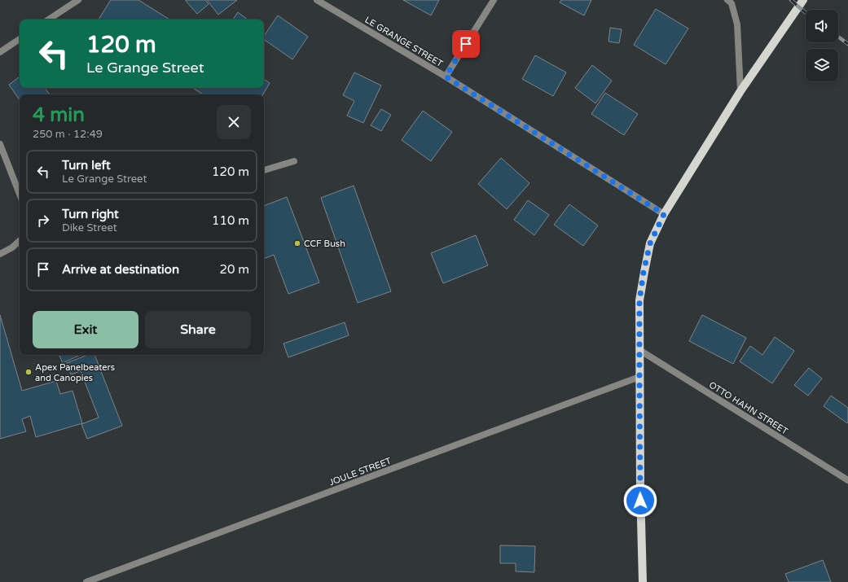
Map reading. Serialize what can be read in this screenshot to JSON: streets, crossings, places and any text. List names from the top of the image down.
{
  "streets": {
    "street": ["LE GRANGE STREET", "OTTO HAHN STREET", "JOULE STREET"]
  },
  "places": ["CCF Bush", "Apex Panelbeaters and Canopies"],
  "page": {
    "turn": ["120 m", "Le Grange Street"],
    "heading": ["4 min", "250 m · 12:49"],
    "list": [
      {
        "name": "Turn left",
        "note": "Le Grange Street",
        "value": "120 m"
      },
      {
        "name": "Turn right",
        "note": "Dike Street",
        "value": "110 m"
      },
      {
        "name": "Arrive at destination",
        "value": "20 m"
      }
    ],
    "buttons": ["Exit", "Share"]
  }
}
